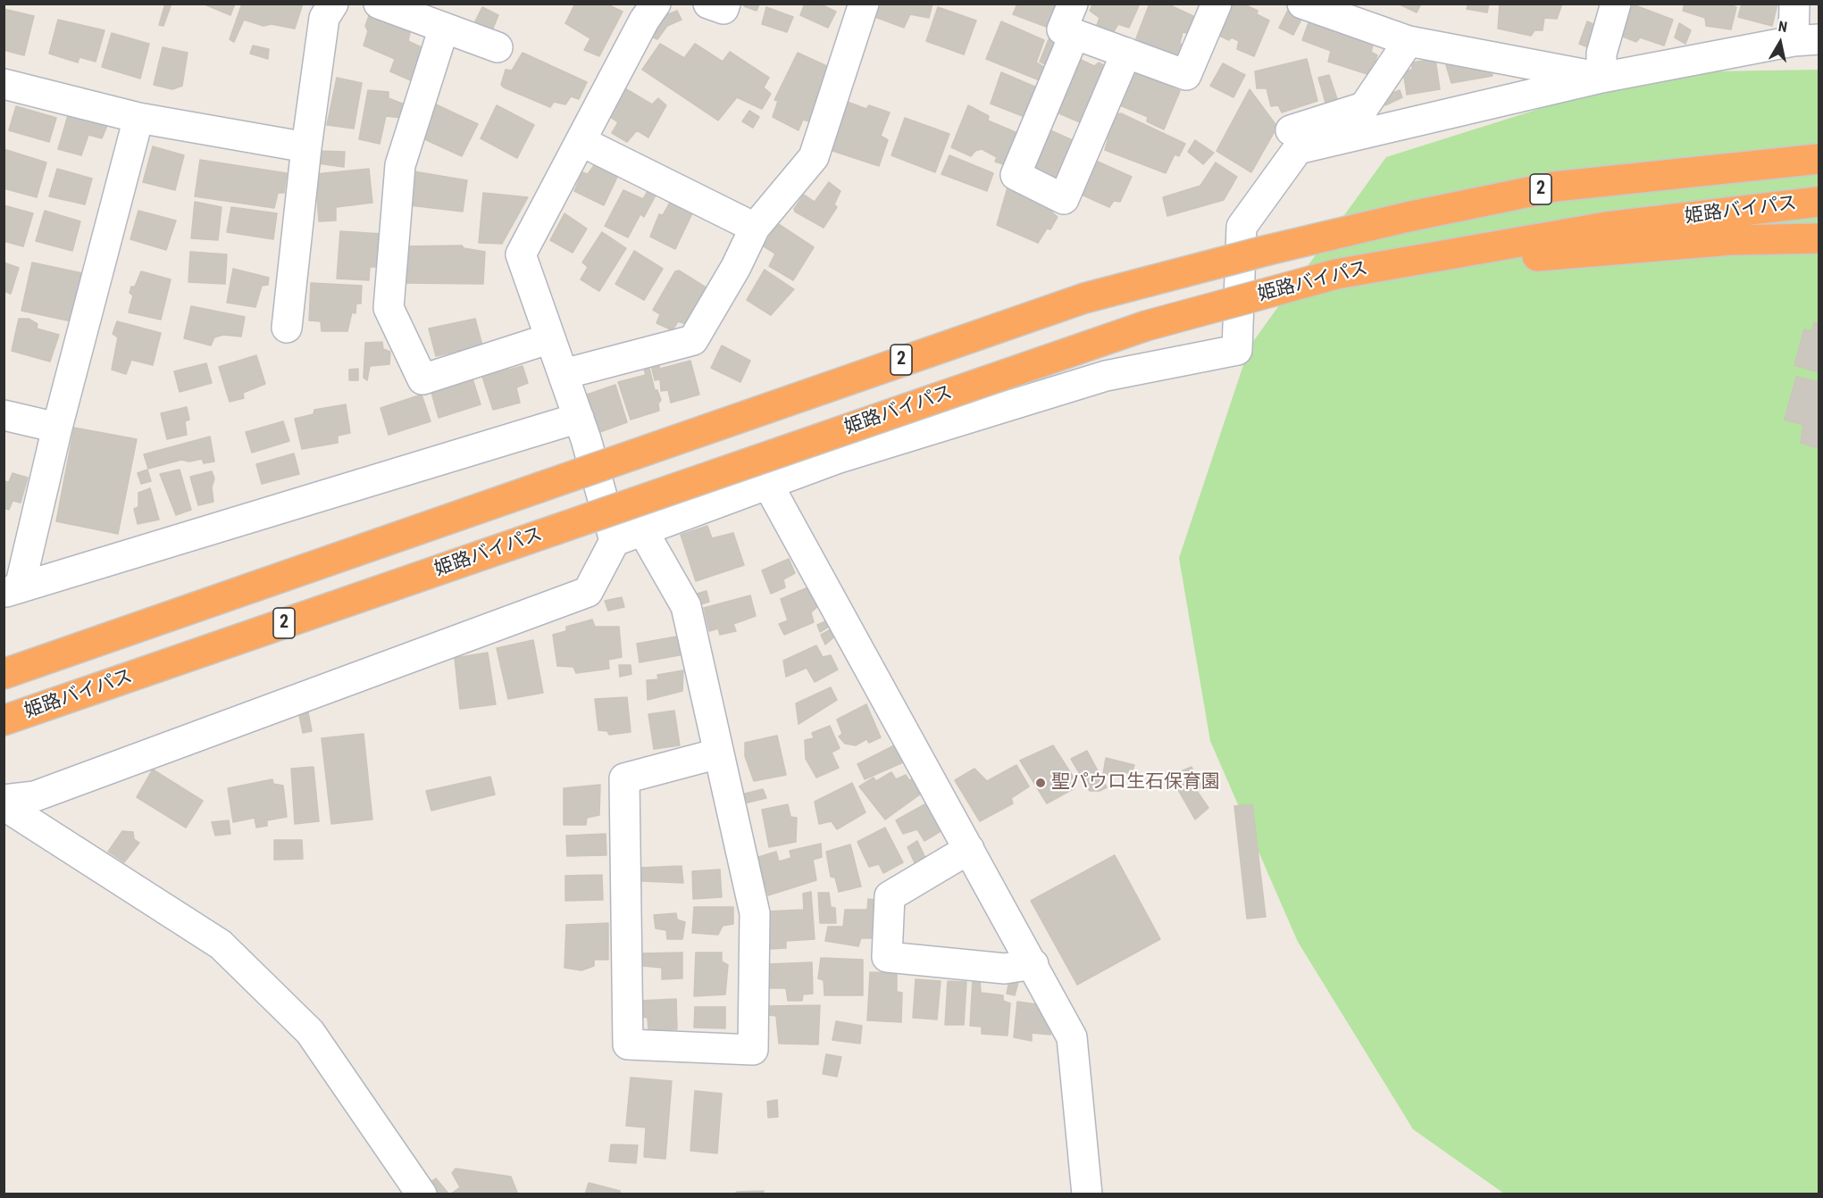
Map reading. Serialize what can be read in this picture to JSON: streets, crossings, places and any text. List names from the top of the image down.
{
  "streets": {
    "highway": ["2", "姫路バイパス"]
  },
  "places": ["聖パウロ生石保育園"],
  "north": "top"
}
